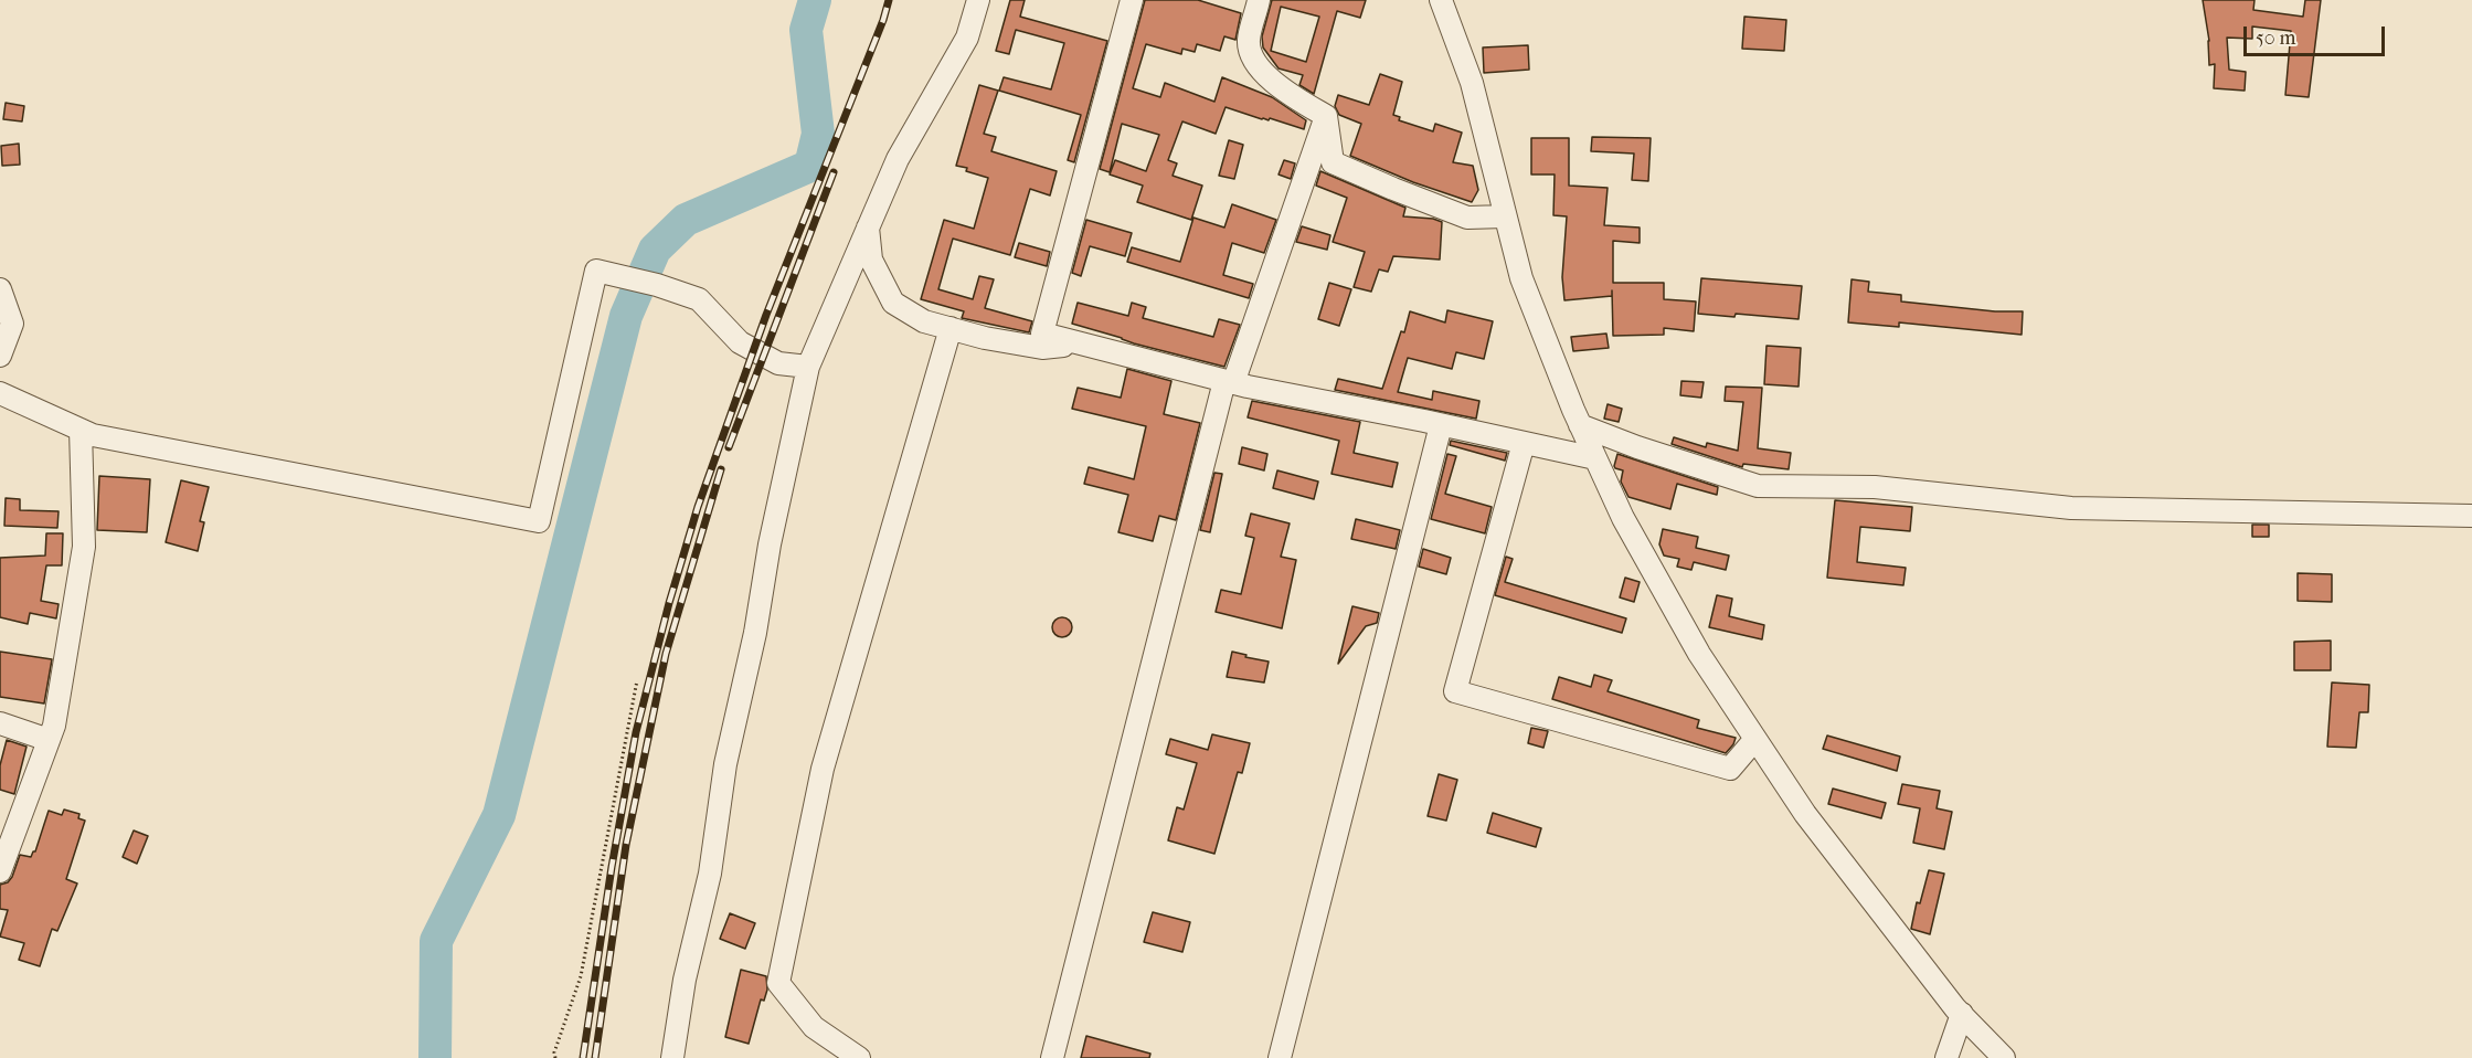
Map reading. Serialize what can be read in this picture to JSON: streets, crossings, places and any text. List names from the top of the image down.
{
  "scale_bar": "50 m"
}
